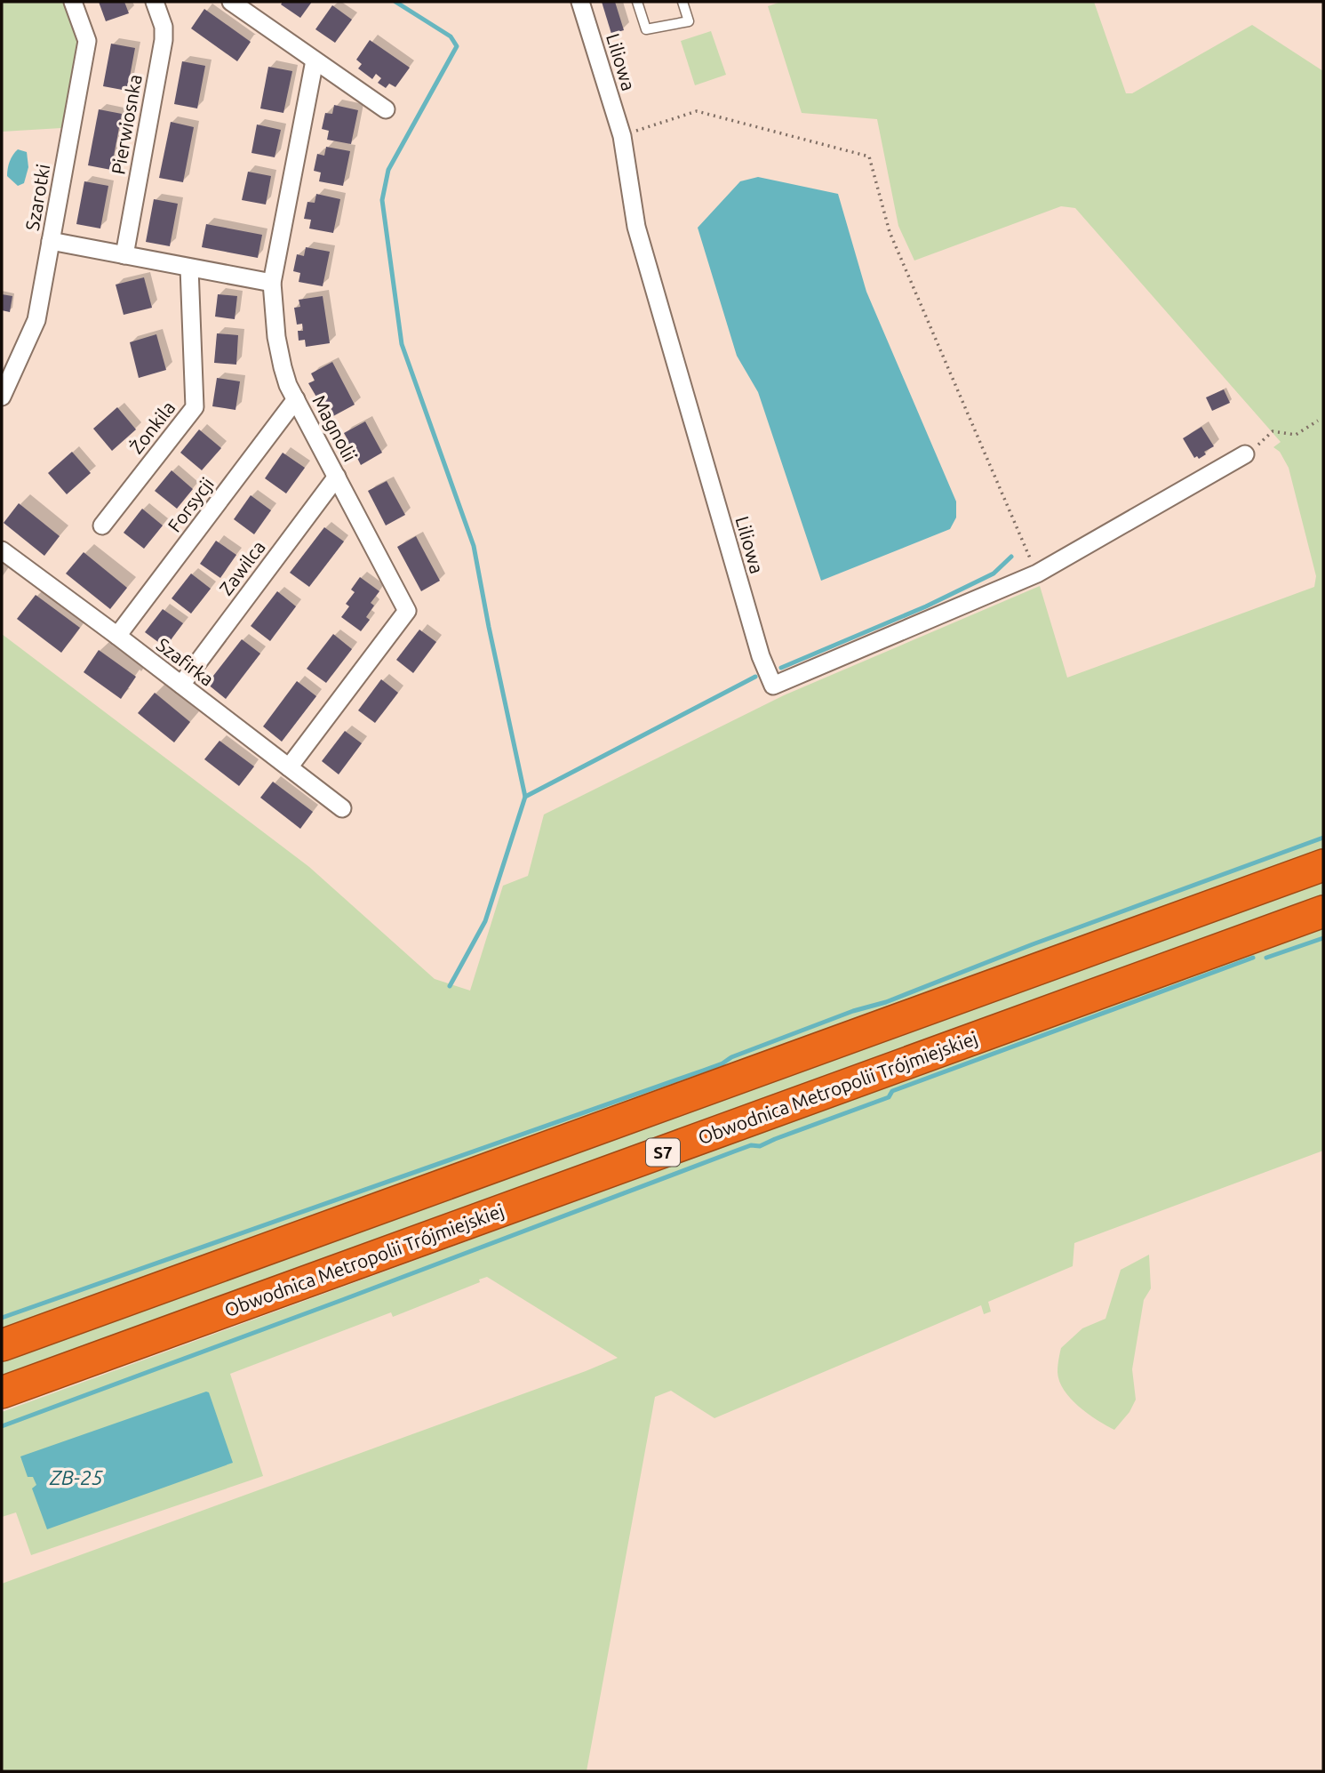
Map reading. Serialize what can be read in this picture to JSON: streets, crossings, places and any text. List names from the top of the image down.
{
  "streets": {
    "highway": ["Obwodnica Metropolii Trójmiejskiej", "S7"],
    "street": [
      "Liliowa",
      "Pierwiosnka",
      "Szarotki",
      "Żonkila",
      "Magnolii",
      "Forsycji",
      "Zawilca",
      "Szafirka"
    ]
  },
  "crossings": [
    ["Magnolii", "Forsycji"],
    ["Magnolii", "Zawilca"],
    ["Magnolii", "Szafirka"],
    ["Forsycji", "Szafirka"],
    ["Zawilca", "Szafirka"]
  ],
  "water": ["ZB-25"]
}
